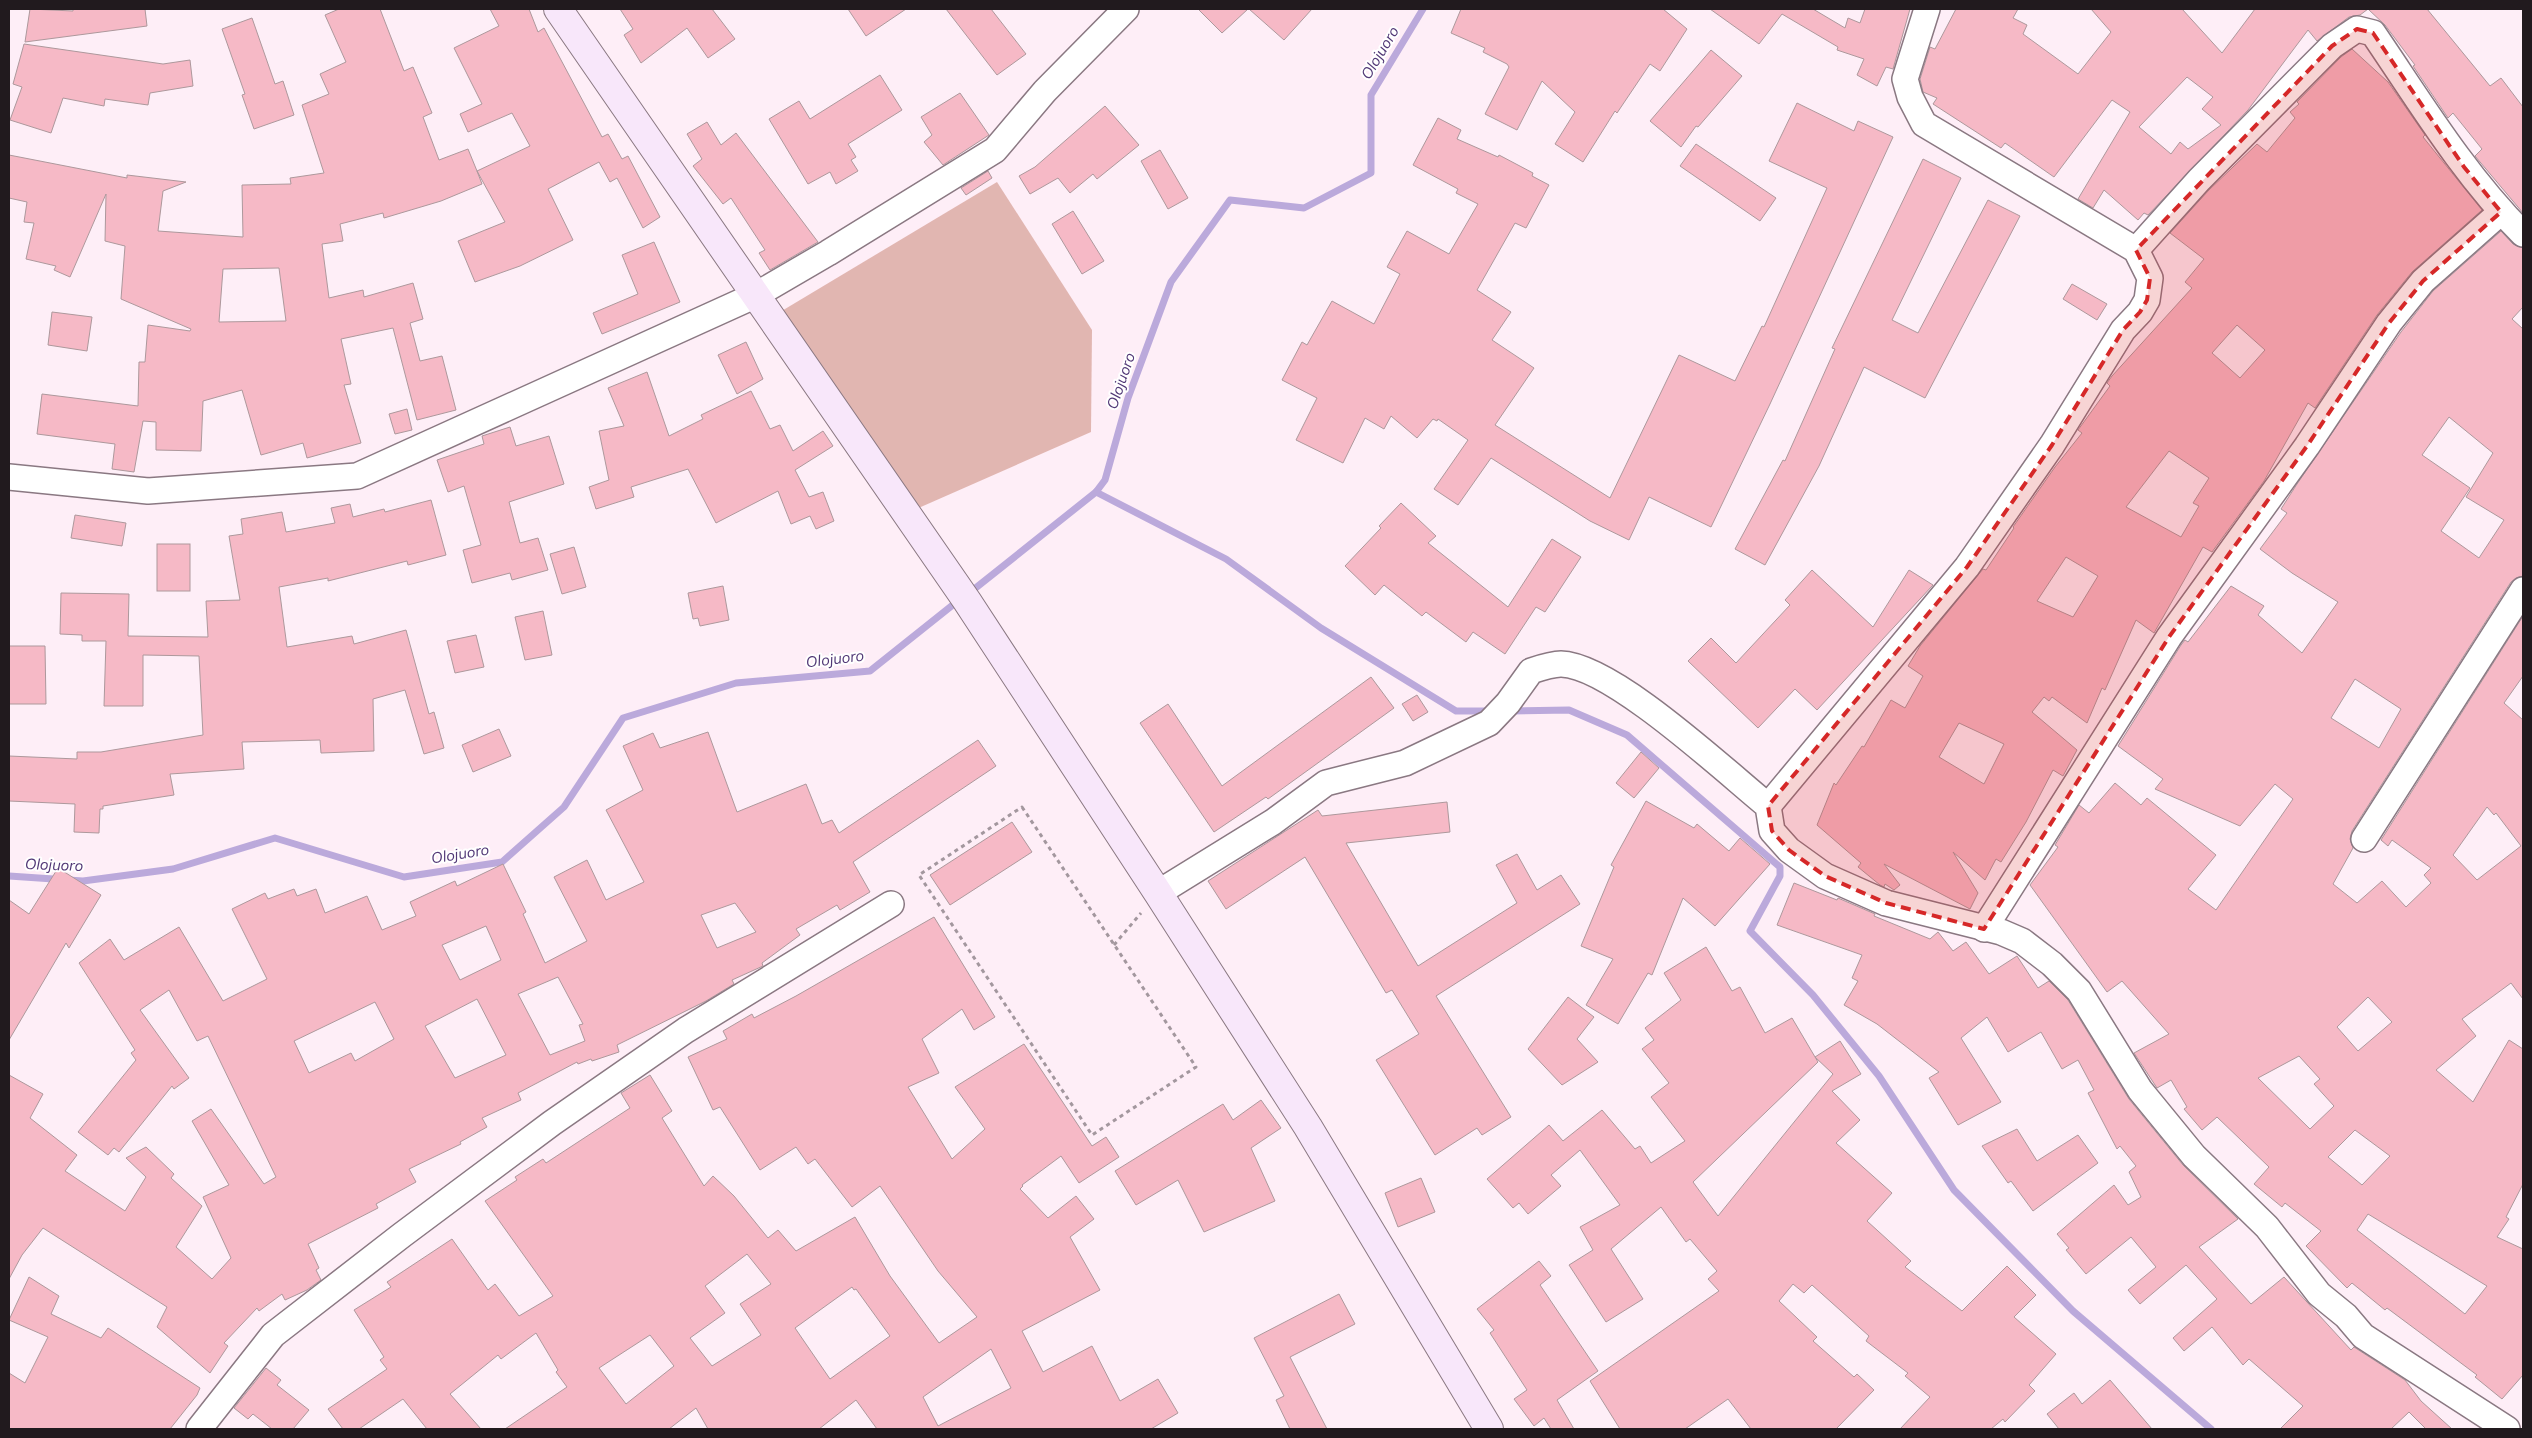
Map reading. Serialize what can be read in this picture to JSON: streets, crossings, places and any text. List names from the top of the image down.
{
  "water": ["Olojuoro"]
}
